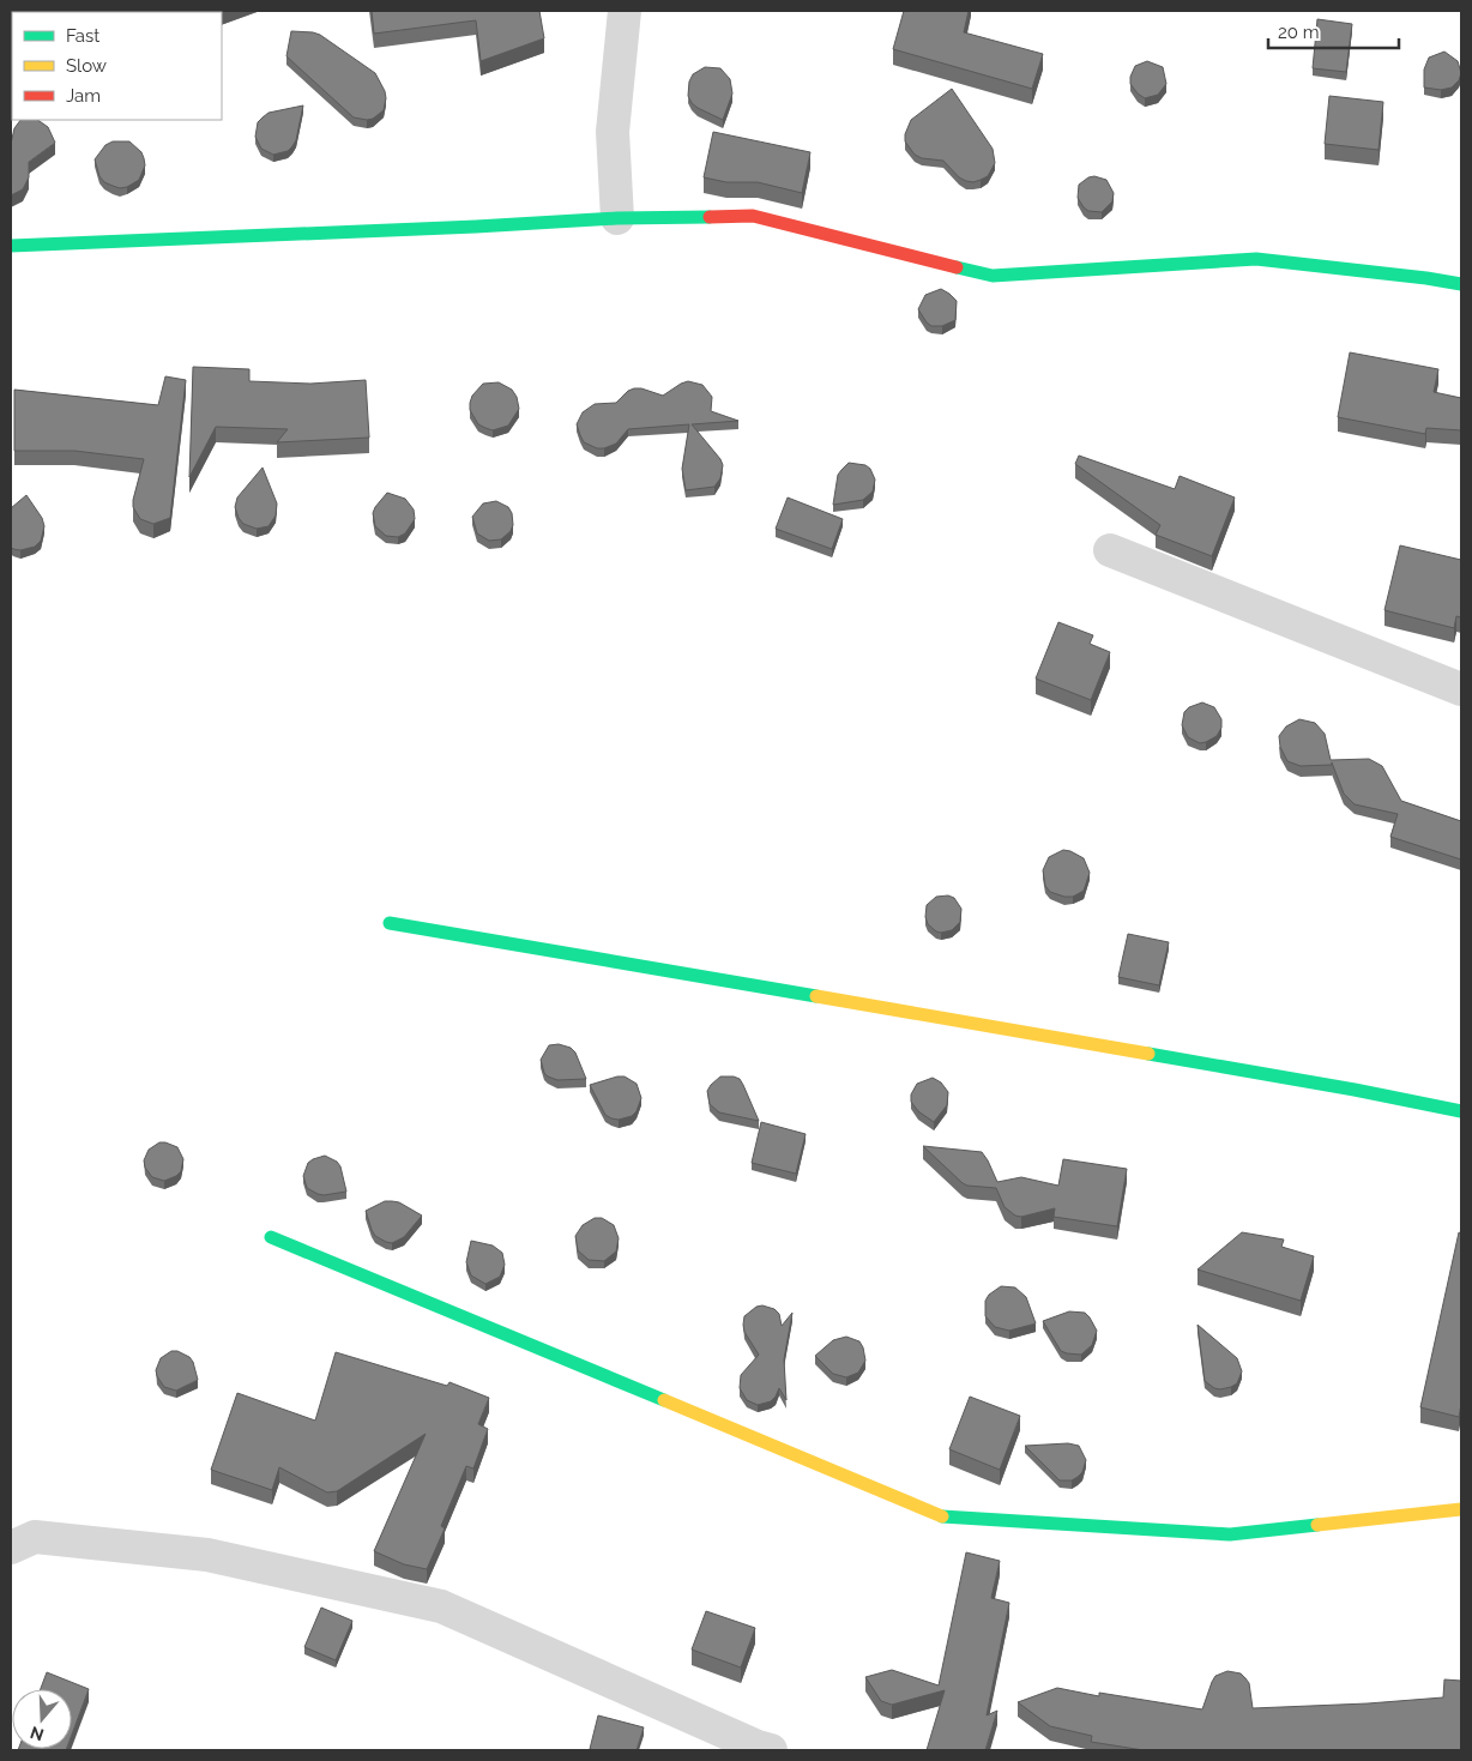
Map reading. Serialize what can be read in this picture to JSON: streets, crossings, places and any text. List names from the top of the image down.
{
  "legend": ["Fast", "Slow", "Jam"],
  "scale_bar": "20 m",
  "north": "bottom"
}
